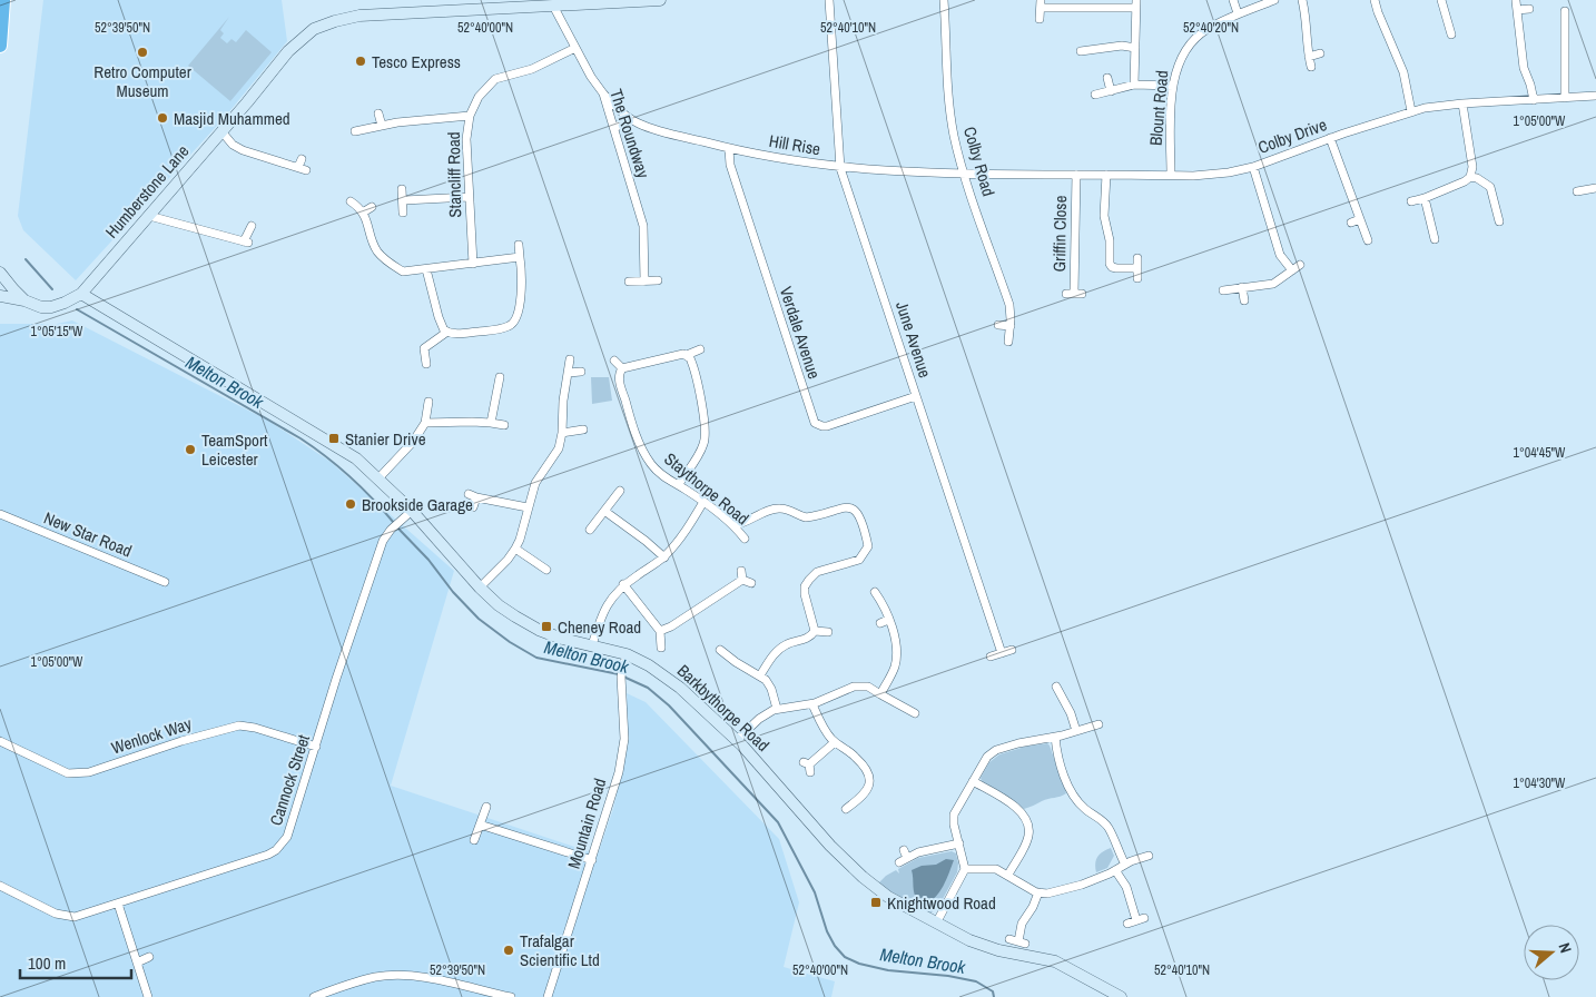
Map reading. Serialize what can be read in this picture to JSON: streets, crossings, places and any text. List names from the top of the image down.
{
  "streets": {
    "street": [
      "Blount Road",
      "The Roundway",
      "Colby Drive",
      "Hill Rise",
      "Colby Road",
      "Stancliff Road",
      "Humberstone Lane",
      "Griffin Close",
      "Verdale Avenue",
      "June Avenue",
      "Staythorpe Road",
      "New Star Road",
      "Barkbythorpe Road",
      "Wenlock Way",
      "Cannock Street",
      "Mountain Road"
    ]
  },
  "crossings": [
    ["Blount Road", "Colby Drive"],
    ["The Roundway", "Hill Rise"],
    ["The Roundway", "Stancliff Road"],
    ["The Roundway", "Humberstone Lane"],
    ["Colby Drive", "Hill Rise"],
    ["Colby Drive", "Griffin Close"],
    ["Hill Rise", "Colby Road"],
    ["Hill Rise", "Verdale Avenue"],
    ["Hill Rise", "June Avenue"],
    ["Humberstone Lane", "Barkbythorpe Road"],
    ["Verdale Avenue", "June Avenue"],
    ["Barkbythorpe Road", "Cannock Street"],
    ["Barkbythorpe Road", "Mountain Road"],
    ["Wenlock Way", "Cannock Street"]
  ],
  "water": ["Melton Brook"],
  "places": {
    "other": [
      "Retro Computer Museum",
      "Tesco Express",
      "Masjid Muhammed",
      "TeamSport Leicester",
      "Brookside Garage",
      "Trafalgar Scientific Ltd"
    ],
    "transit": ["Stanier Drive", "Cheney Road", "Knightwood Road"]
  },
  "scale_bar": "100 m",
  "north": "right",
  "coordinates": [
    "52°39'50\"N",
    "52°40'00\"N",
    "52°40'10\"N",
    "52°40'20\"N",
    "1°05'00\"W",
    "1°05'15\"W",
    "1°04'45\"W",
    "1°04'30\"W"
  ]
}
